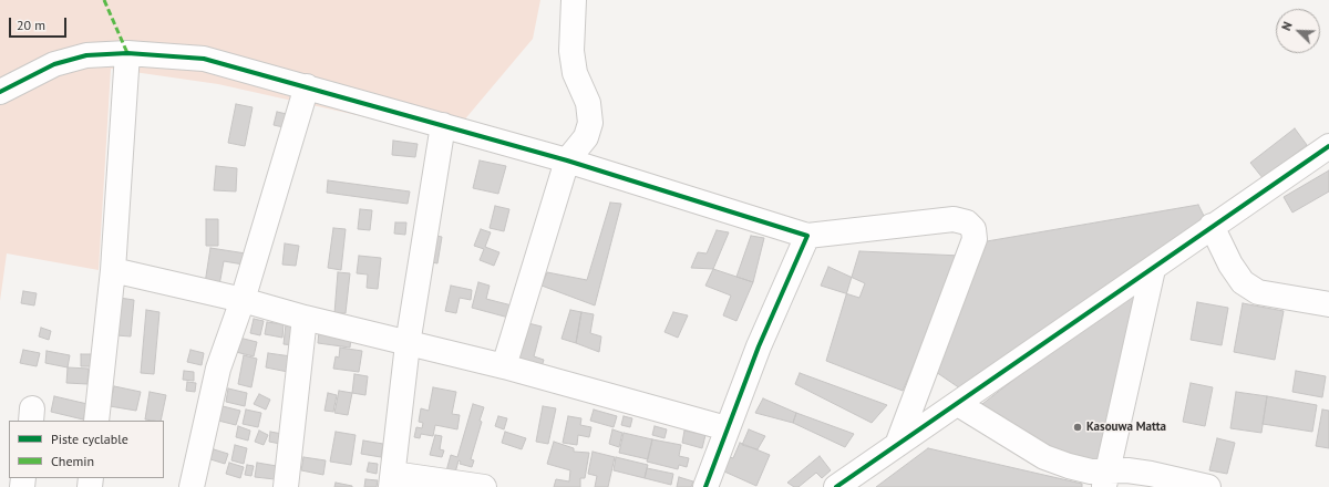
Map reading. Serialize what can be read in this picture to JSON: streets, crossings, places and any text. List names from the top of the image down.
{
  "places": ["Kasouwa Matta"],
  "legend": ["Piste cyclable", "Chemin"],
  "scale_bar": "20 m",
  "north": "top left"
}
